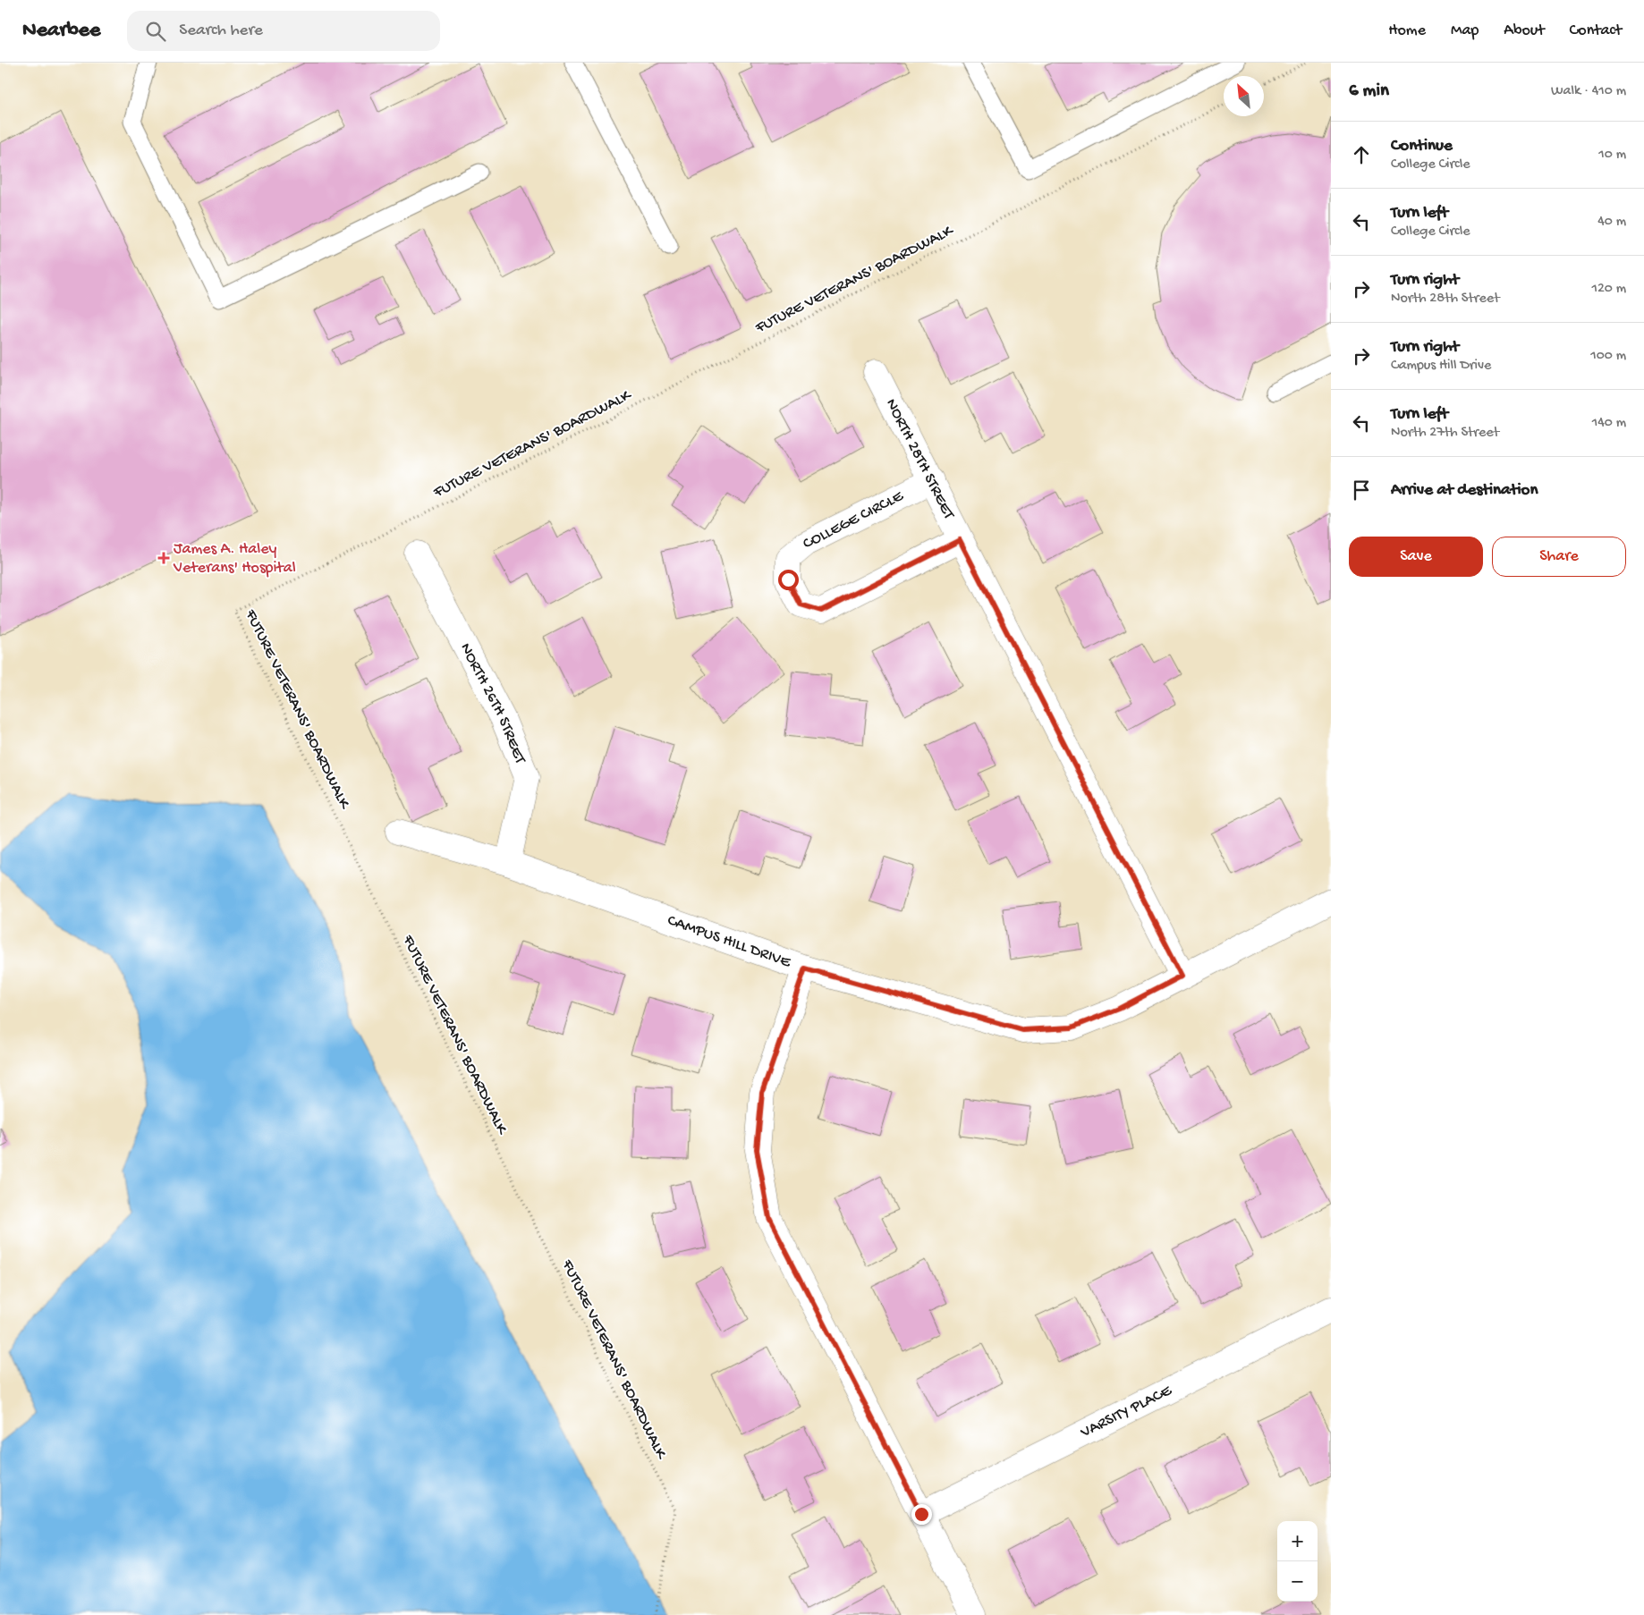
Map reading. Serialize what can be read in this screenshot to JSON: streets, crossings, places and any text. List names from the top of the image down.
{
  "streets": {
    "street": [
      "NORTH 28TH STREET",
      "COLLEGE CIRCLE",
      "NORTH 26TH STREET",
      "CAMPUS HILL DRIVE",
      "VARSITY PLACE"
    ],
    "path": ["FUTURE VETERANS' BOARDWALK"]
  },
  "crossings": [
    ["NORTH 28TH STREET", "COLLEGE CIRCLE"],
    ["NORTH 28TH STREET", "CAMPUS HILL DRIVE"],
    ["NORTH 26TH STREET", "CAMPUS HILL DRIVE"]
  ],
  "places": {
    "health": ["James A. Haley Veterans' Hospital"]
  },
  "north": "top left",
  "page": {
    "header": "Nearbee",
    "search": "Search here",
    "nav": [
      "Home",
      "Map",
      "About",
      "Contact"
    ],
    "heading": ["6 min", "Walk · 410 m"],
    "list": [
      ["Continue", "College Circle", "10 m"],
      ["Turn left", "College Circle", "40 m"],
      ["Turn right", "North 28th Street", "120 m"],
      ["Turn right", "Campus Hill Drive", "100 m"],
      ["Turn left", "North 27th Street", "140 m"],
      "Arrive at destination"
    ],
    "buttons": ["Save", "Share"],
    "map_buttons": ["+", "−"]
  }
}
